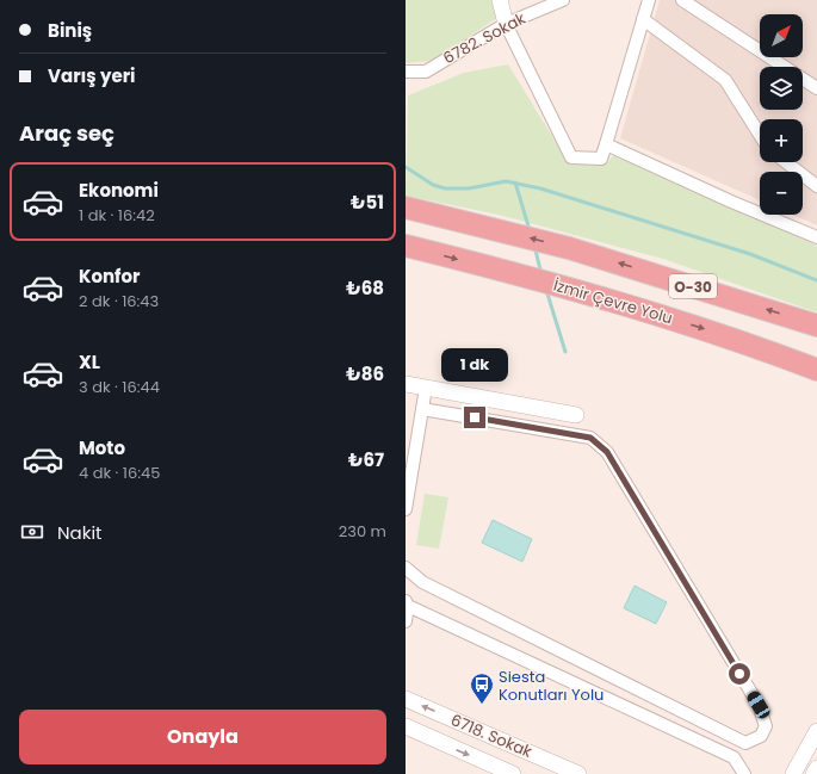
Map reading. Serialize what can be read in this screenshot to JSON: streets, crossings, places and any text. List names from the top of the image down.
{
  "streets": {
    "highway": ["O-30", "İzmir Çevre Yolu"],
    "street": ["6782. Sokak", "6718. Sokak"]
  },
  "places": {
    "bus stop": ["Siesta Konutları Yolu"]
  },
  "north": "top right",
  "page": {
    "banner": ["Biniş", "Varış yeri"],
    "map_buttons": ["+", "−"],
    "heading": "Araç seç",
    "list": [
      {
        "name": "Ekonomi",
        "note": "1 dk · 16:42",
        "value": "₺51"
      },
      {
        "name": "Konfor",
        "note": "2 dk · 16:43",
        "value": "₺68"
      },
      {
        "name": "XL",
        "note": "3 dk · 16:44",
        "value": "₺86"
      },
      {
        "name": "Moto",
        "note": "4 dk · 16:45",
        "value": "₺67"
      }
    ],
    "bubble": "1 dk",
    "pay": ["Nakit", "230 m"],
    "buttons": "Onayla"
  }
}
